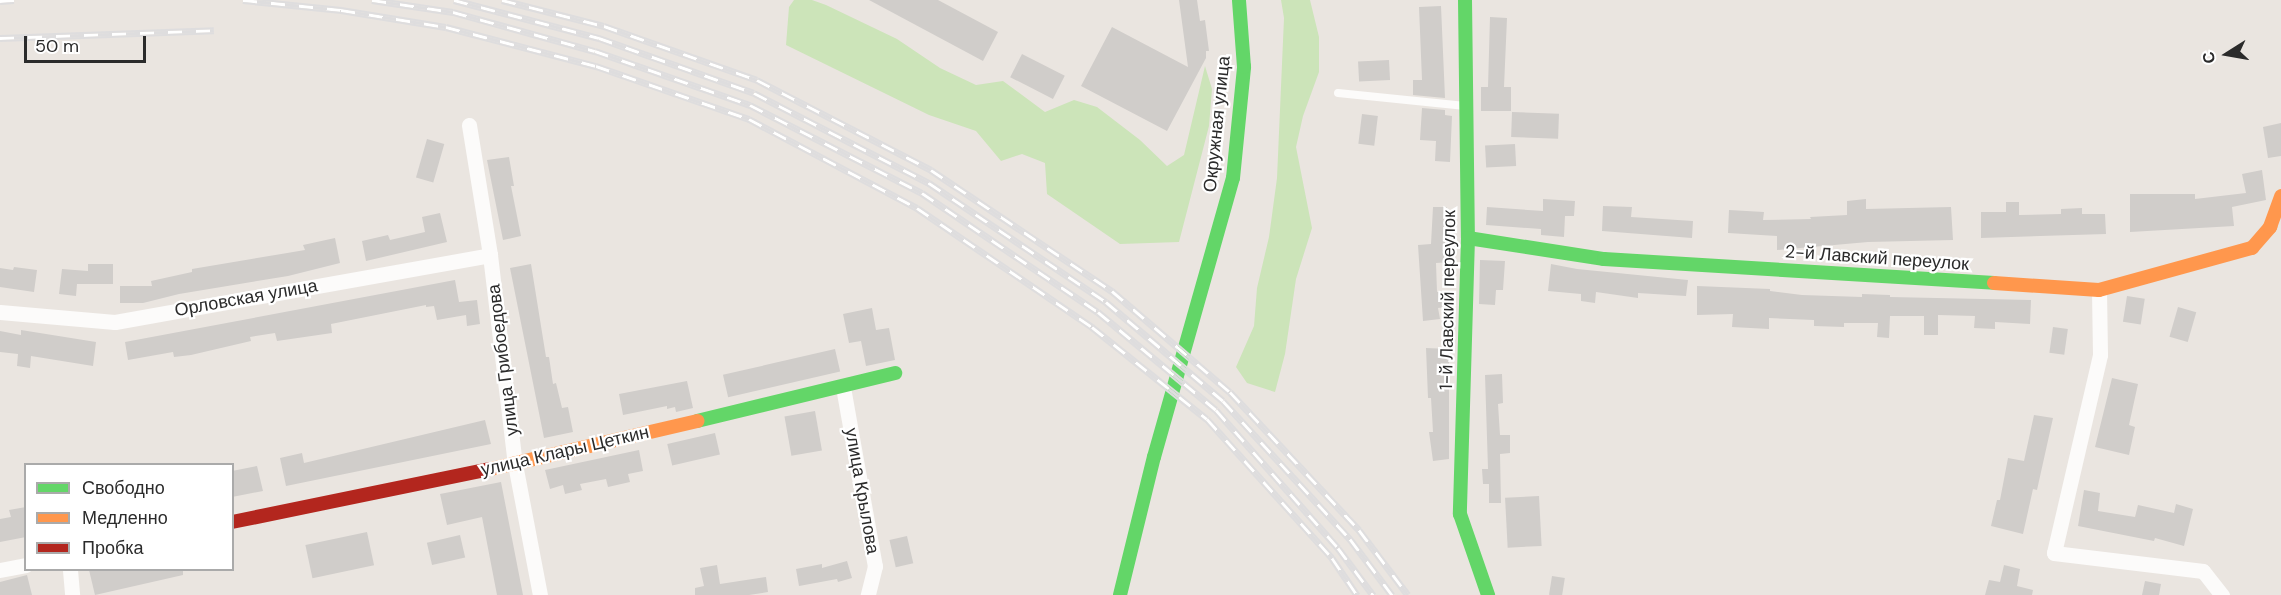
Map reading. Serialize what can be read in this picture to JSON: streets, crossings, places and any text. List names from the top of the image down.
{
  "streets": {
    "main road": [
      "Окружная улица",
      "2-й Лавский переулок",
      "1-й Лавский переулок",
      "улица Клары Цеткин"
    ],
    "street": ["Орловская улица", "улица Грибоедова", "улица Крылова"]
  },
  "crossings": [
    ["2-й Лавский переулок", "1-й Лавский переулок"],
    ["Орловская улица", "улица Грибоедова"],
    ["улица Грибоедова", "улица Клары Цеткин"],
    ["улица Клары Цеткин", "улица Крылова"]
  ],
  "legend": ["Свободно", "Медленно", "Пробка"],
  "scale_bar": "50 m",
  "north": "left"
}
